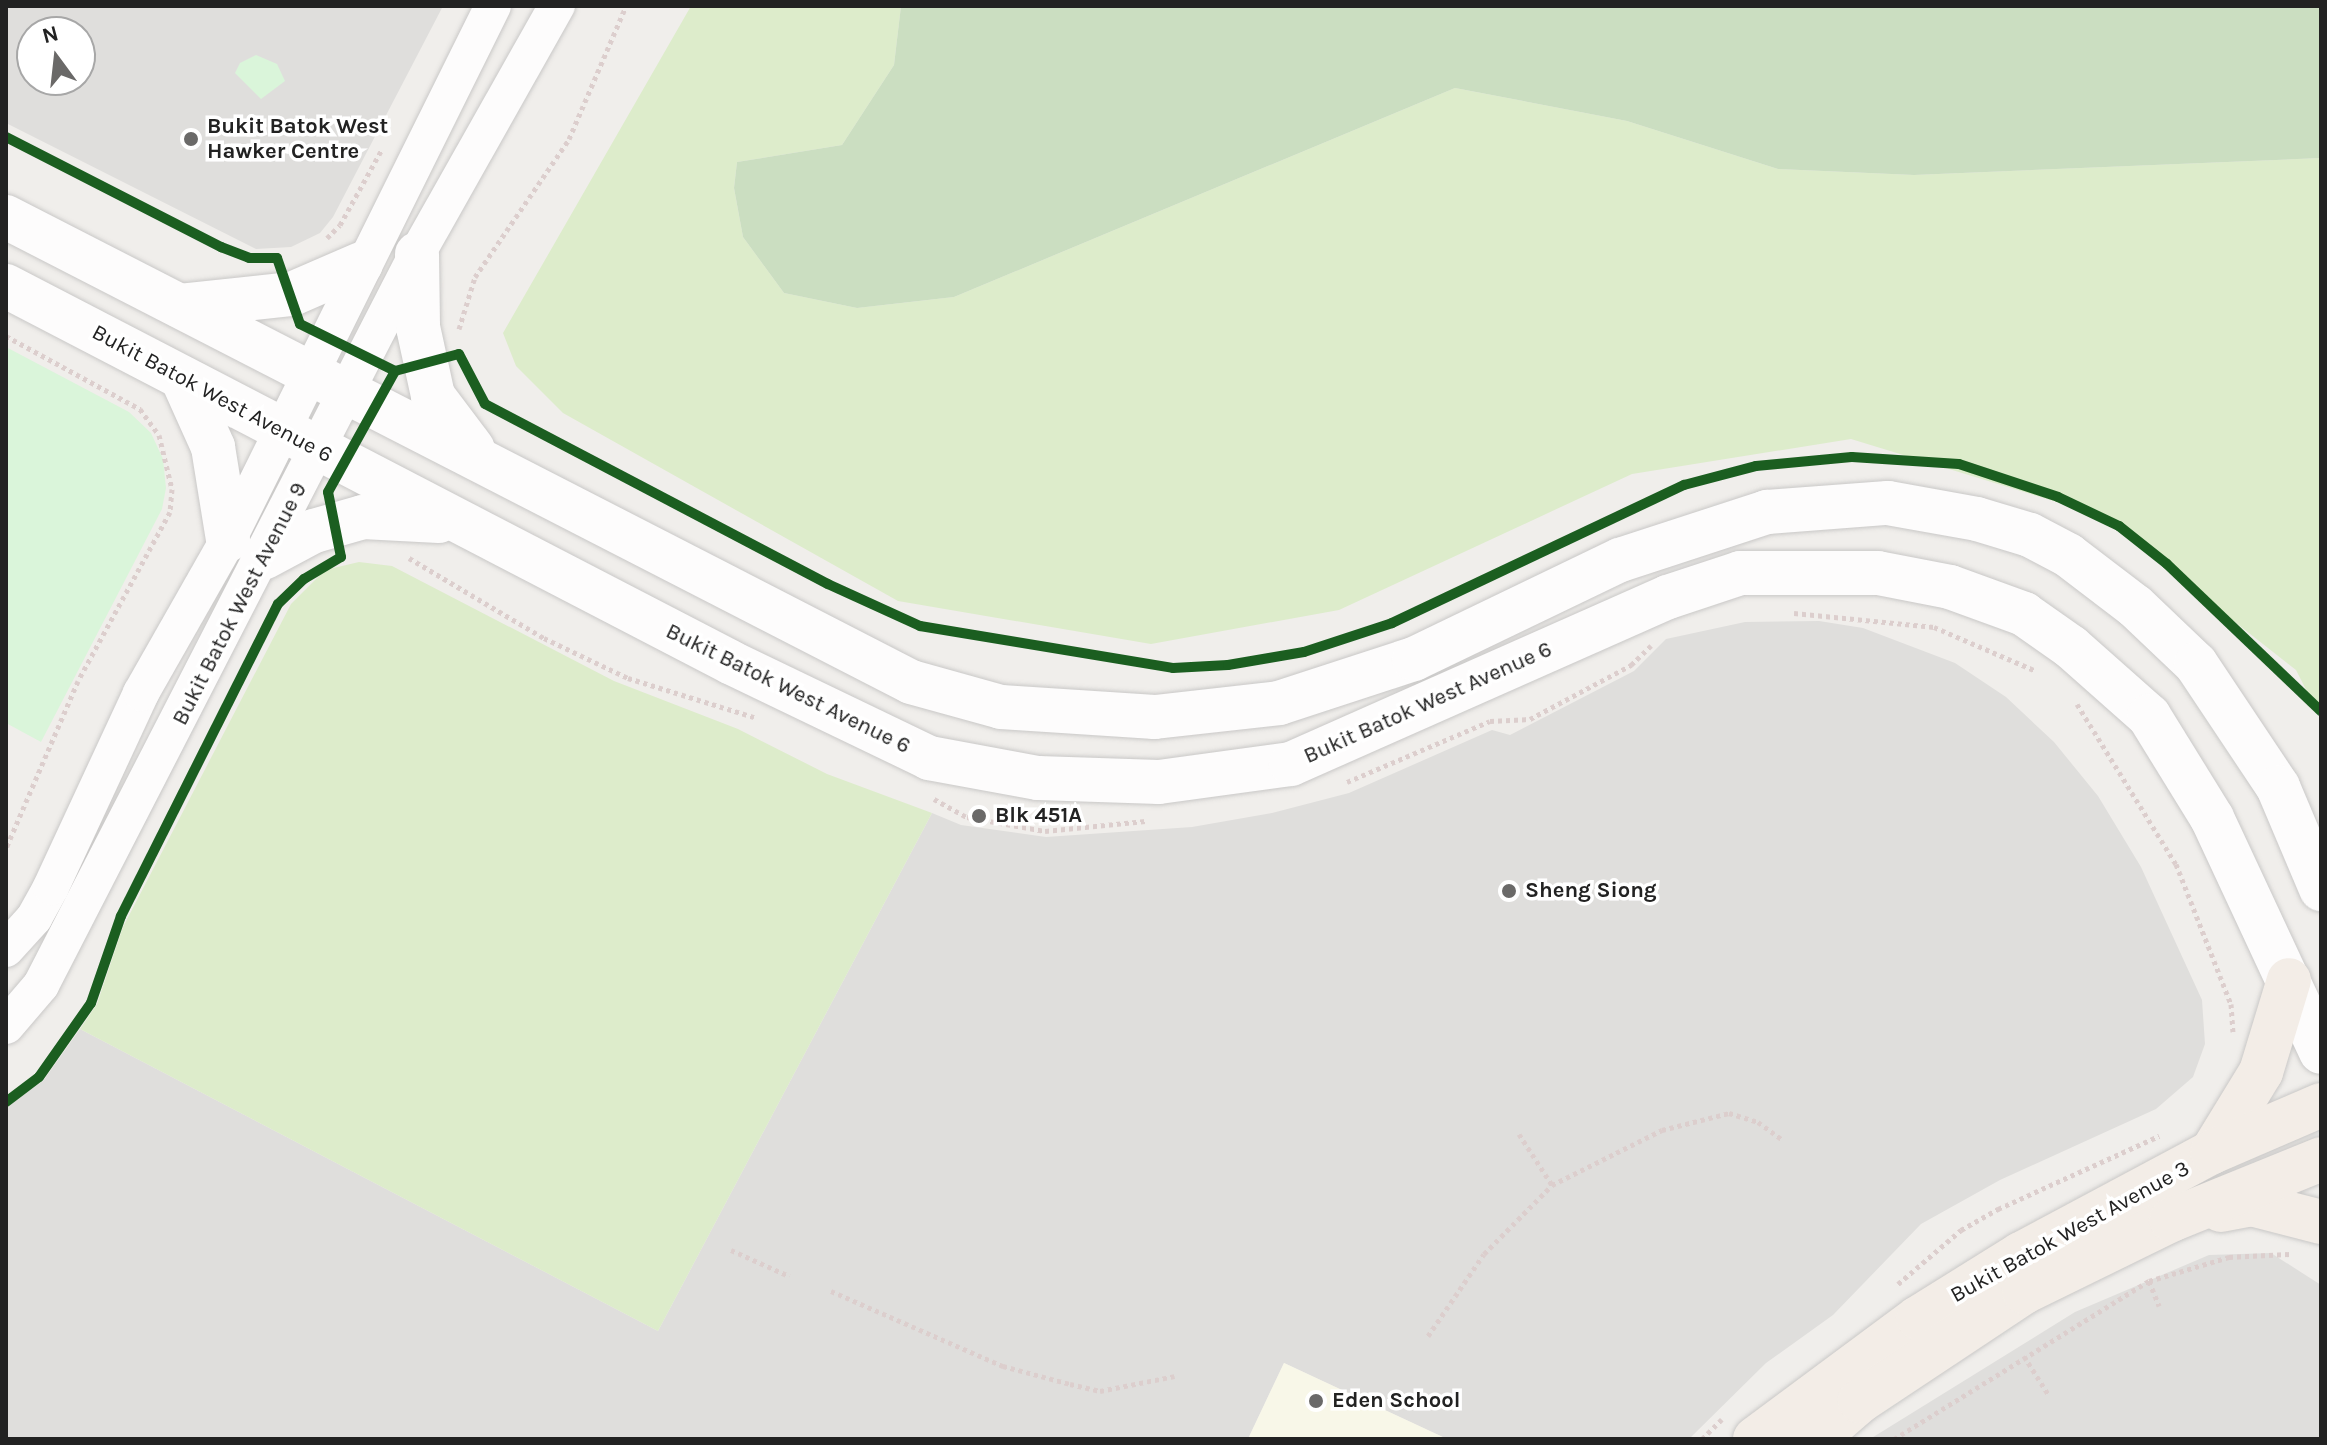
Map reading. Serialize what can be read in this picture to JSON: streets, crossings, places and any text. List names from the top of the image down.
{
  "streets": {
    "main road": ["Bukit Batok West Avenue 3"],
    "street": ["Bukit Batok West Avenue 6", "Bukit Batok West Avenue 9"]
  },
  "crossings": [
    ["Bukit Batok West Avenue 6", "Bukit Batok West Avenue 9"]
  ],
  "places": [
    "Bukit Batok West Hawker Centre",
    "Blk 451A",
    "Sheng Siong",
    "Eden School"
  ],
  "north": "top"
}
